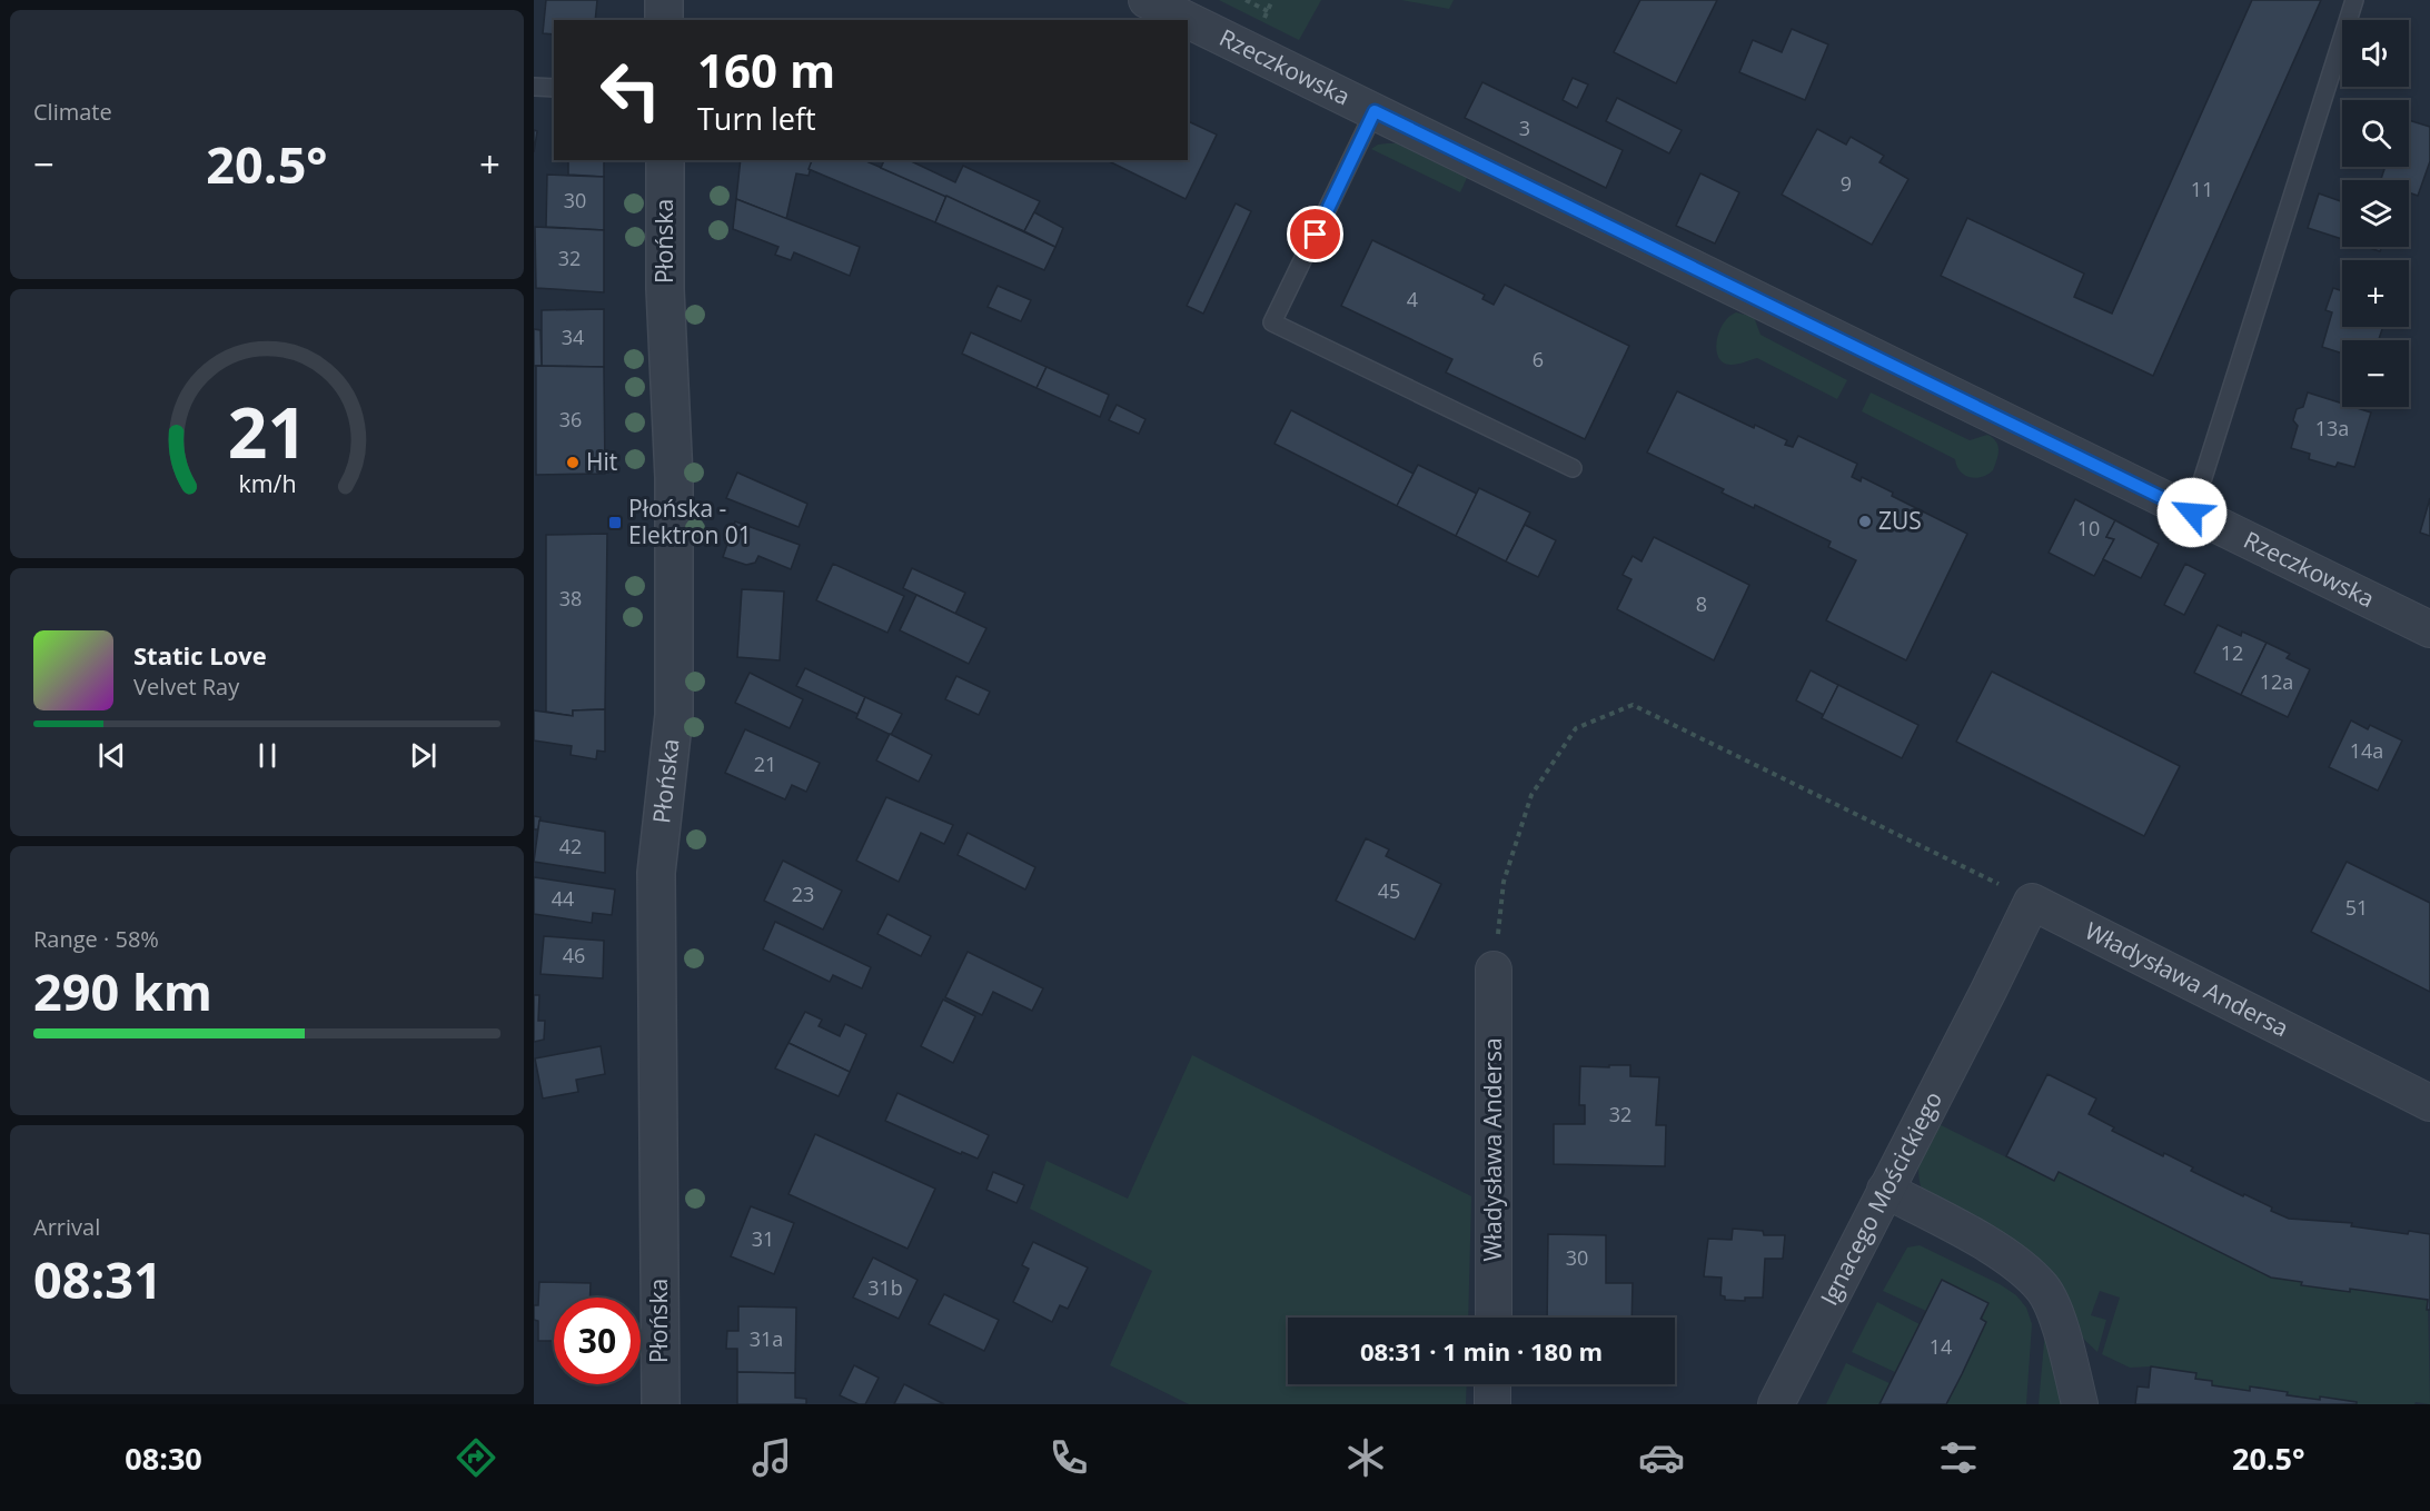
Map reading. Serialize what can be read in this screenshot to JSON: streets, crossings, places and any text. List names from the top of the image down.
{
  "streets": {
    "street": [
      "Rzeczkowska",
      "Płońska",
      "Władysława Andersa",
      "Ignacego Mościckiego"
    ]
  },
  "crossings": [
    ["Władysława Andersa", "Ignacego Mościckiego"]
  ],
  "places": {
    "other": ["Hit", "ZUS"],
    "transit": ["Płońska - Elektron 01"]
  },
  "house_numbers": [
    "3",
    "9",
    "11",
    "30",
    "32",
    "4",
    "34",
    "6",
    "36",
    "13a",
    "10",
    "38",
    "8",
    "12",
    "12a",
    "14a",
    "21",
    "42",
    "45",
    "23",
    "44",
    "51",
    "46",
    "32",
    "31",
    "30",
    "31b",
    "31a",
    "14"
  ],
  "page": {
    "tile": [
      "Climate",
      ["Range · 58%", "290 km"],
      ["Arrival", "08:31"]
    ],
    "map_buttons": ["+", "−"],
    "turn": ["160 m", "Turn left"],
    "heat": ["−", "20.5°", "+"],
    "song": ["Static Love", "Velvet Ray"],
    "limit": "30",
    "trip": "08:31 · 1 min · 180 m",
    "tabs": ["08:30", "20.5°"],
    "gauge": ["21", "km/h"]
  }
}
